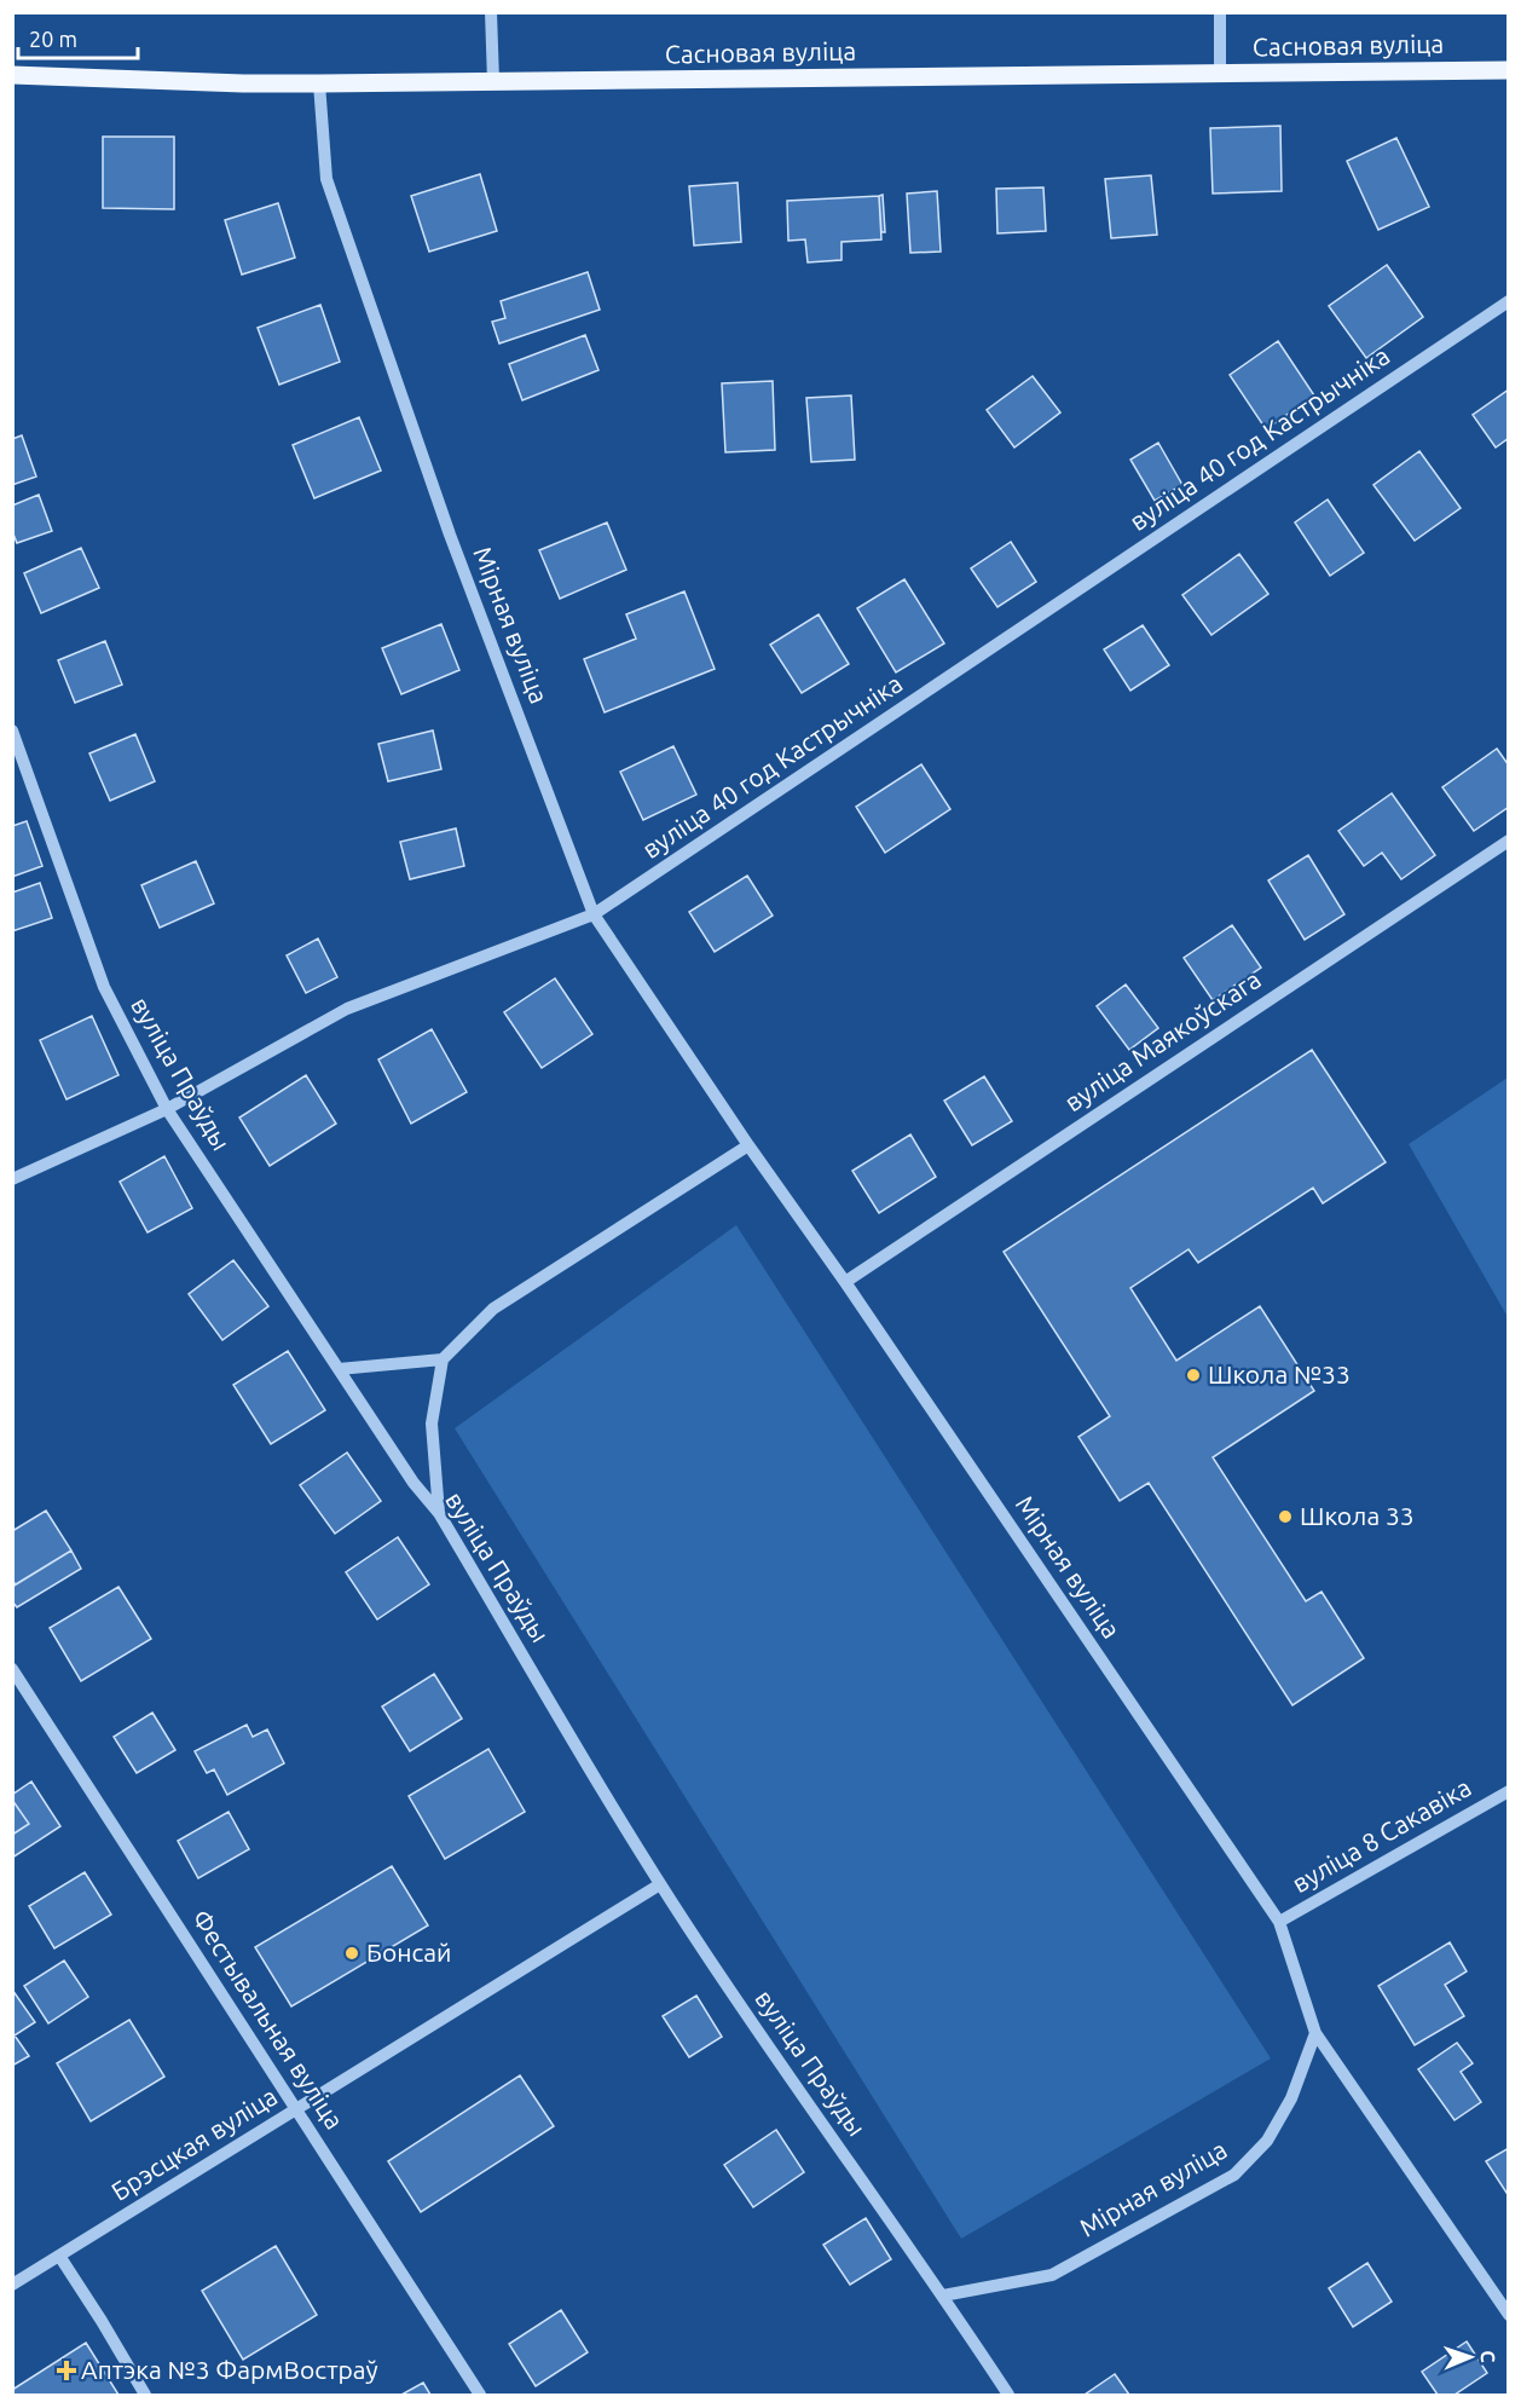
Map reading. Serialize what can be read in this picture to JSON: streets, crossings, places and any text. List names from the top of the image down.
{
  "streets": {
    "main road": ["Сасновая вуліца"],
    "street": [
      "вуліца 40 год Кастрычніка",
      "Мірная вуліца",
      "вуліца Маякоўскага",
      "вуліца Праўды",
      "вуліца 8 Сакавіка",
      "Фестывальная вуліца",
      "Брэсцкая вуліца"
    ]
  },
  "crossings": [
    ["Сасновая вуліца", "Мірная вуліца"],
    ["вуліца 40 год Кастрычніка", "Мірная вуліца"],
    ["вуліца 40 год Кастрычніка", "вуліца Праўды"],
    ["Мірная вуліца", "вуліца Маякоўскага"],
    ["Мірная вуліца", "вуліца Праўды"],
    ["Мірная вуліца", "вуліца 8 Сакавіка"],
    ["вуліца Праўды", "Брэсцкая вуліца"],
    ["Фестывальная вуліца", "Брэсцкая вуліца"]
  ],
  "places": {
    "other": ["Школа №33", "Школа 33", "Бонсай"],
    "health": ["Аптэка №3 ФармВостраў"]
  },
  "scale_bar": "20 m",
  "north": "right"
}
